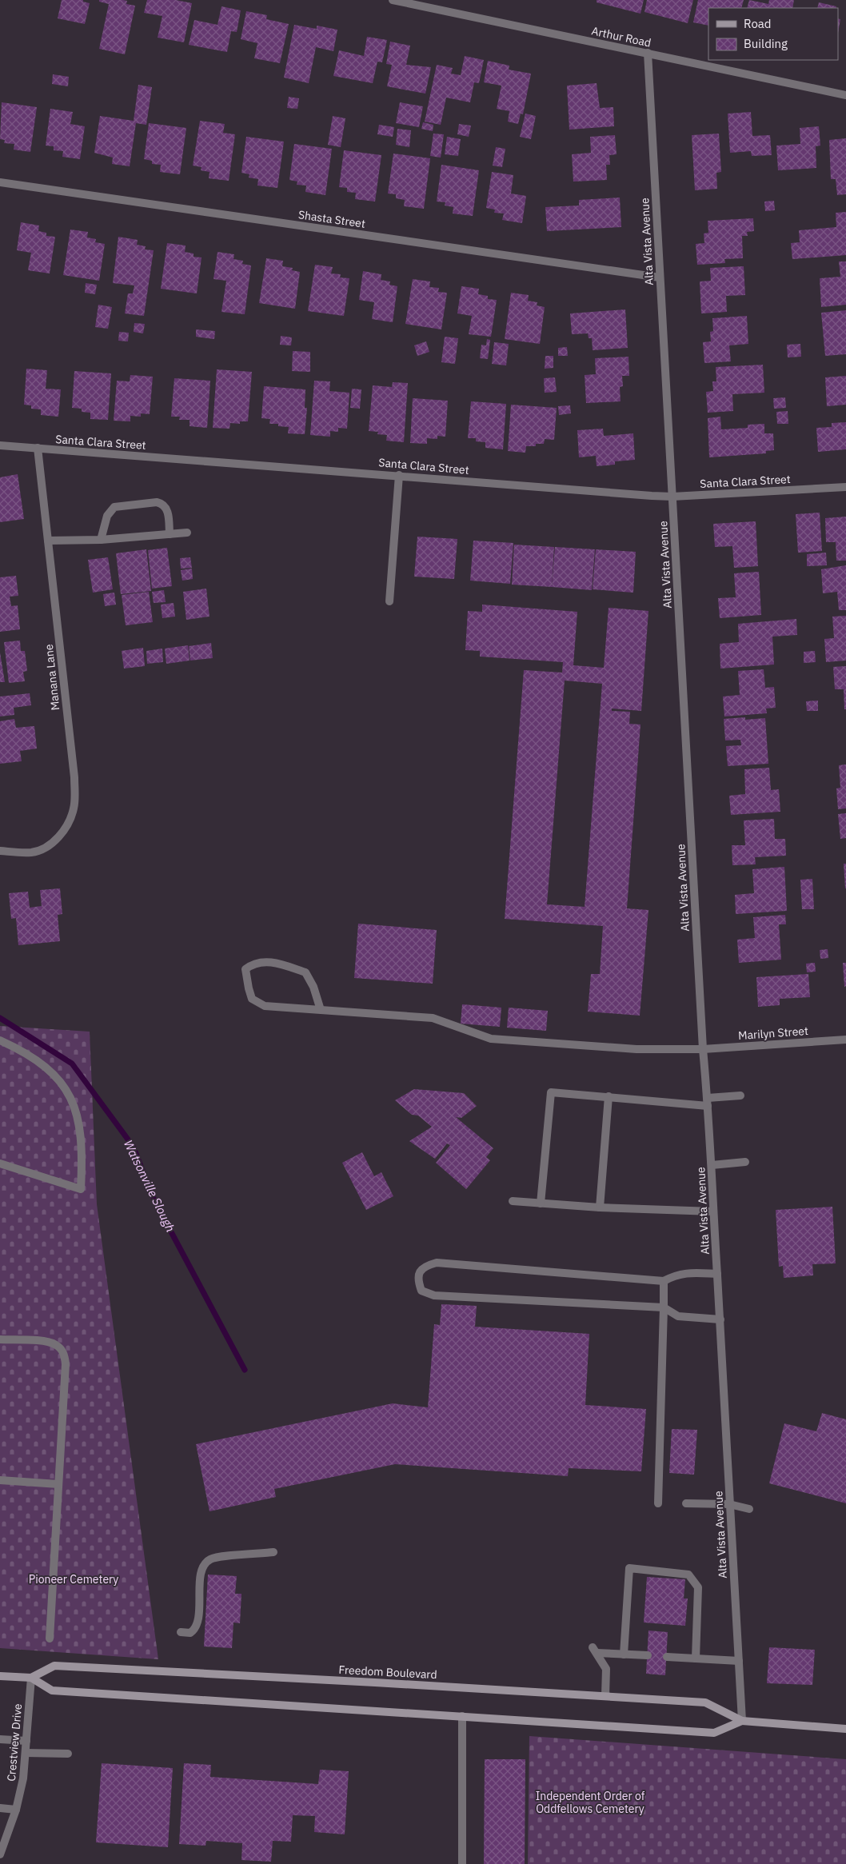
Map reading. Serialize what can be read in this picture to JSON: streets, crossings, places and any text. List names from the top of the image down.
{
  "streets": {
    "main road": ["Freedom Boulevard"],
    "street": [
      "Arthur Road",
      "Shasta Street",
      "Alta Vista Avenue",
      "Santa Clara Street",
      "Manana Lane",
      "Marilyn Street",
      "Crestview Drive"
    ]
  },
  "crossings": [
    ["Arthur Road", "Alta Vista Avenue"],
    ["Shasta Street", "Alta Vista Avenue"],
    ["Alta Vista Avenue", "Santa Clara Street"],
    ["Alta Vista Avenue", "Marilyn Street"],
    ["Alta Vista Avenue", "Freedom Boulevard"],
    ["Santa Clara Street", "Manana Lane"],
    ["Freedom Boulevard", "Crestview Drive"]
  ],
  "water": ["Watsonville Slough"],
  "parks": ["Pioneer Cemetery", "Independent Order of Oddfellows Cemetery"],
  "legend": ["Road", "Building"]
}
